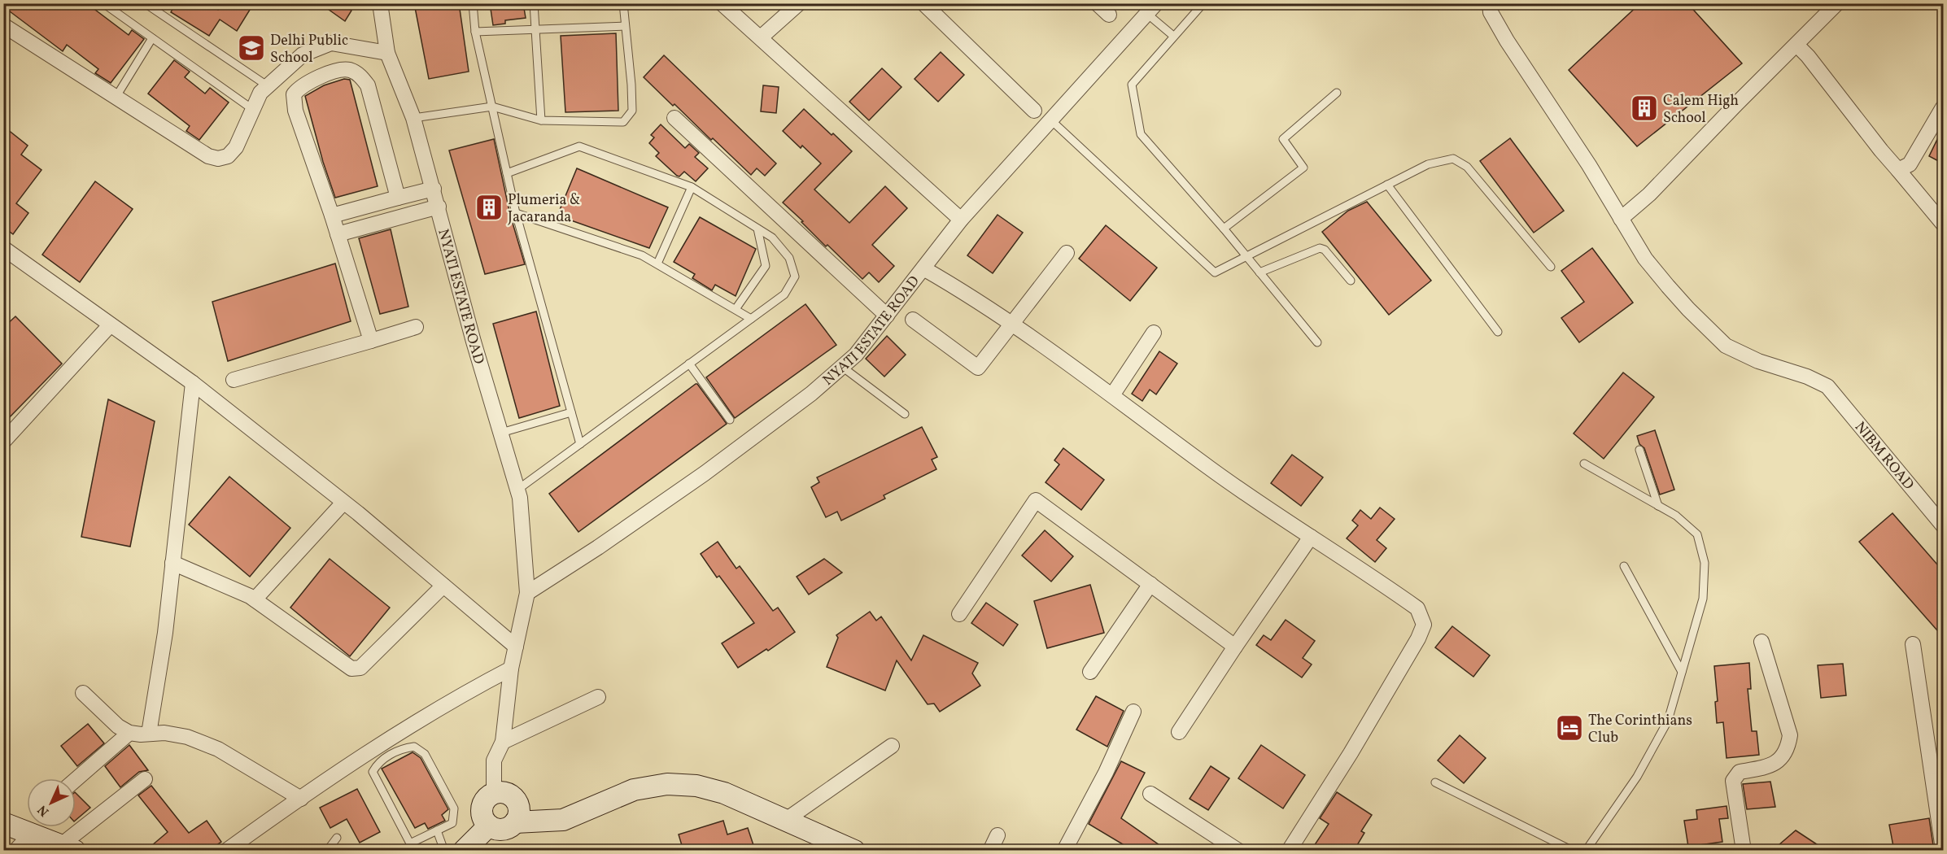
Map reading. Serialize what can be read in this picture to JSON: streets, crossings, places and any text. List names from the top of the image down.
{
  "streets": {
    "street": ["NYATI ESTATE ROAD", "NIBM ROAD"]
  },
  "places": {
    "school or university": ["Delhi Public School"],
    "building": ["Calem High School", "Plumeria & Jacaranda"],
    "hotel": ["The Corinthians Club"]
  },
  "north": "bottom left"
}
